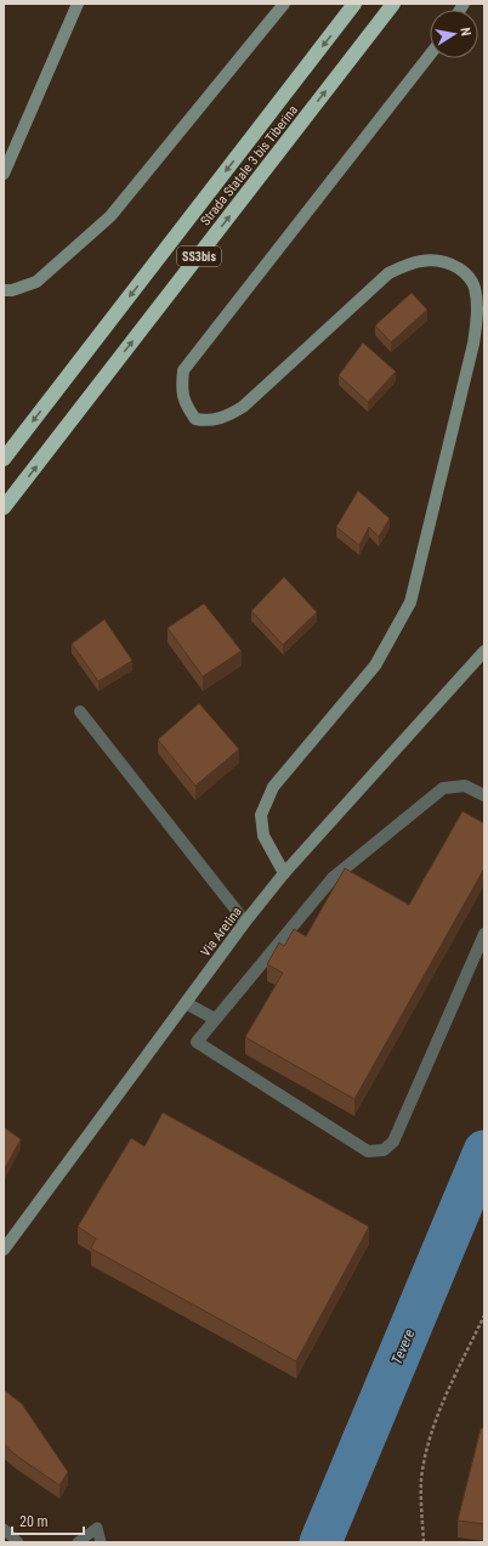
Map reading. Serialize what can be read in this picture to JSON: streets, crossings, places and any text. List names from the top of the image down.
{
  "streets": {
    "highway": ["Strada Statale 3 bis Tiberina", "SS3bis"],
    "street": ["Via Aretina"]
  },
  "water": ["Tevere"],
  "scale_bar": "20 m",
  "north": "right"
}
